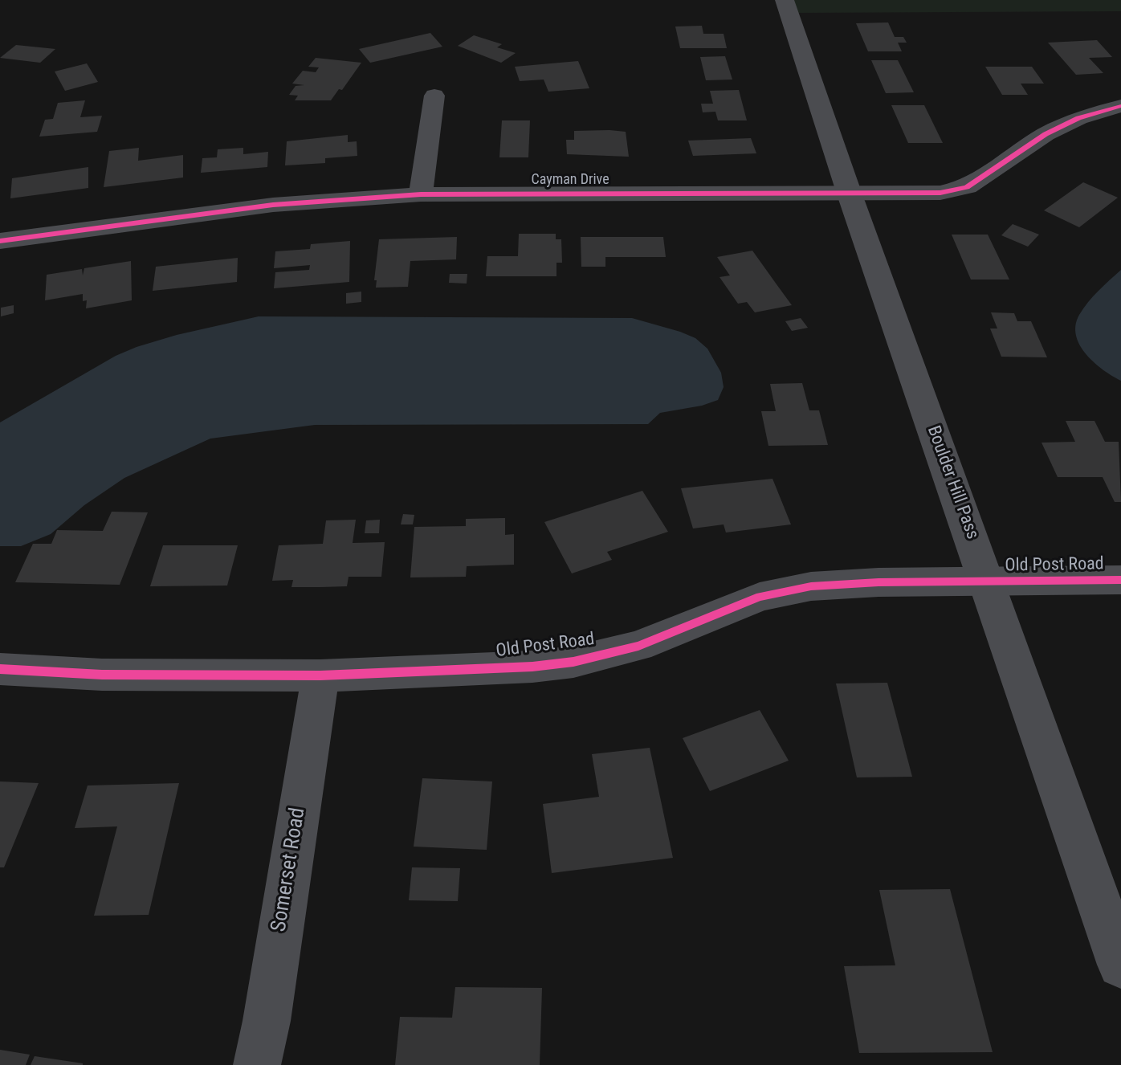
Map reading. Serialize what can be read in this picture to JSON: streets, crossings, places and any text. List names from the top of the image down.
{
  "streets": {
    "street": [
      "Cayman Drive",
      "Boulder Hill Pass",
      "Old Post Road",
      "Somerset Road"
    ]
  },
  "crossings": [
    ["Cayman Drive", "Boulder Hill Pass"],
    ["Boulder Hill Pass", "Old Post Road"],
    ["Old Post Road", "Somerset Road"]
  ]
}
